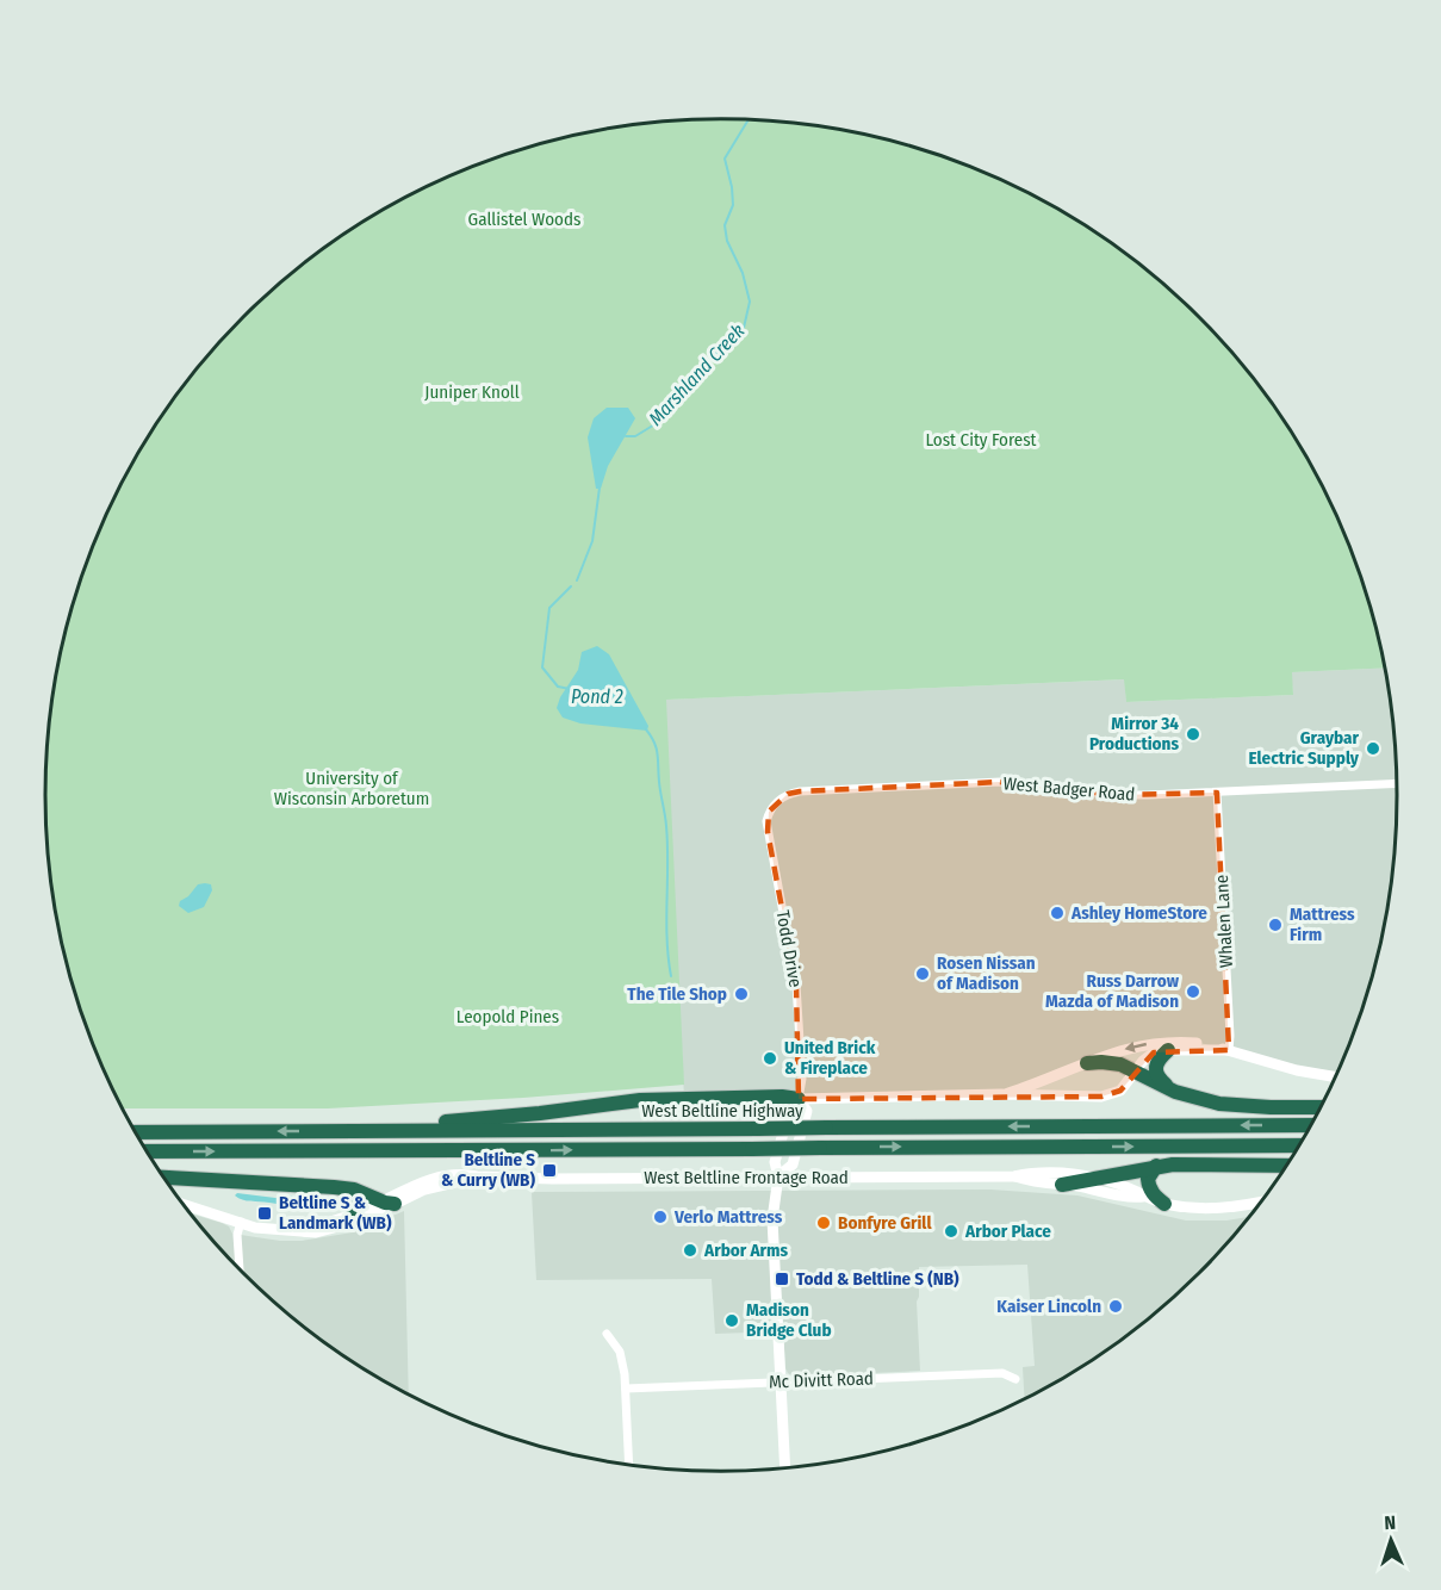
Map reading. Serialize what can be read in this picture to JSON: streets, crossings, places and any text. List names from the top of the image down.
{
  "streets": {
    "highway": ["West Beltline Highway"],
    "street": [
      "West Badger Road",
      "Whalen Lane",
      "Todd Drive",
      "West Beltline Frontage Road",
      "Mc Divitt Road"
    ]
  },
  "crossings": [
    ["West Badger Road", "Whalen Lane"],
    ["West Badger Road", "Todd Drive"],
    ["Todd Drive", "West Beltline Frontage Road"],
    ["Todd Drive", "Mc Divitt Road"]
  ],
  "water": ["Marshland Creek", "Pond 2"],
  "parks": [
    "Gallistel Woods",
    "Juniper Knoll",
    "Lost City Forest",
    "University of Wisconsin Arboretum",
    "Leopold Pines"
  ],
  "places": {
    "other": [
      "Mirror 34 Productions",
      "Graybar Electric Supply",
      "Ashley HomeStore",
      "Mattress Firm",
      "Rosen Nissan of Madison",
      "Russ Darrow Mazda of Madison",
      "The Tile Shop",
      "United Brick & Fireplace",
      "Verlo Mattress",
      "Bonfyre Grill",
      "Arbor Place",
      "Arbor Arms",
      "Kaiser Lincoln",
      "Madison Bridge Club"
    ],
    "transit": ["Beltline S & Curry (WB)", "Beltline S & Landmark (WB)", "Todd & Beltline S (NB)"]
  },
  "north": "top"
}
